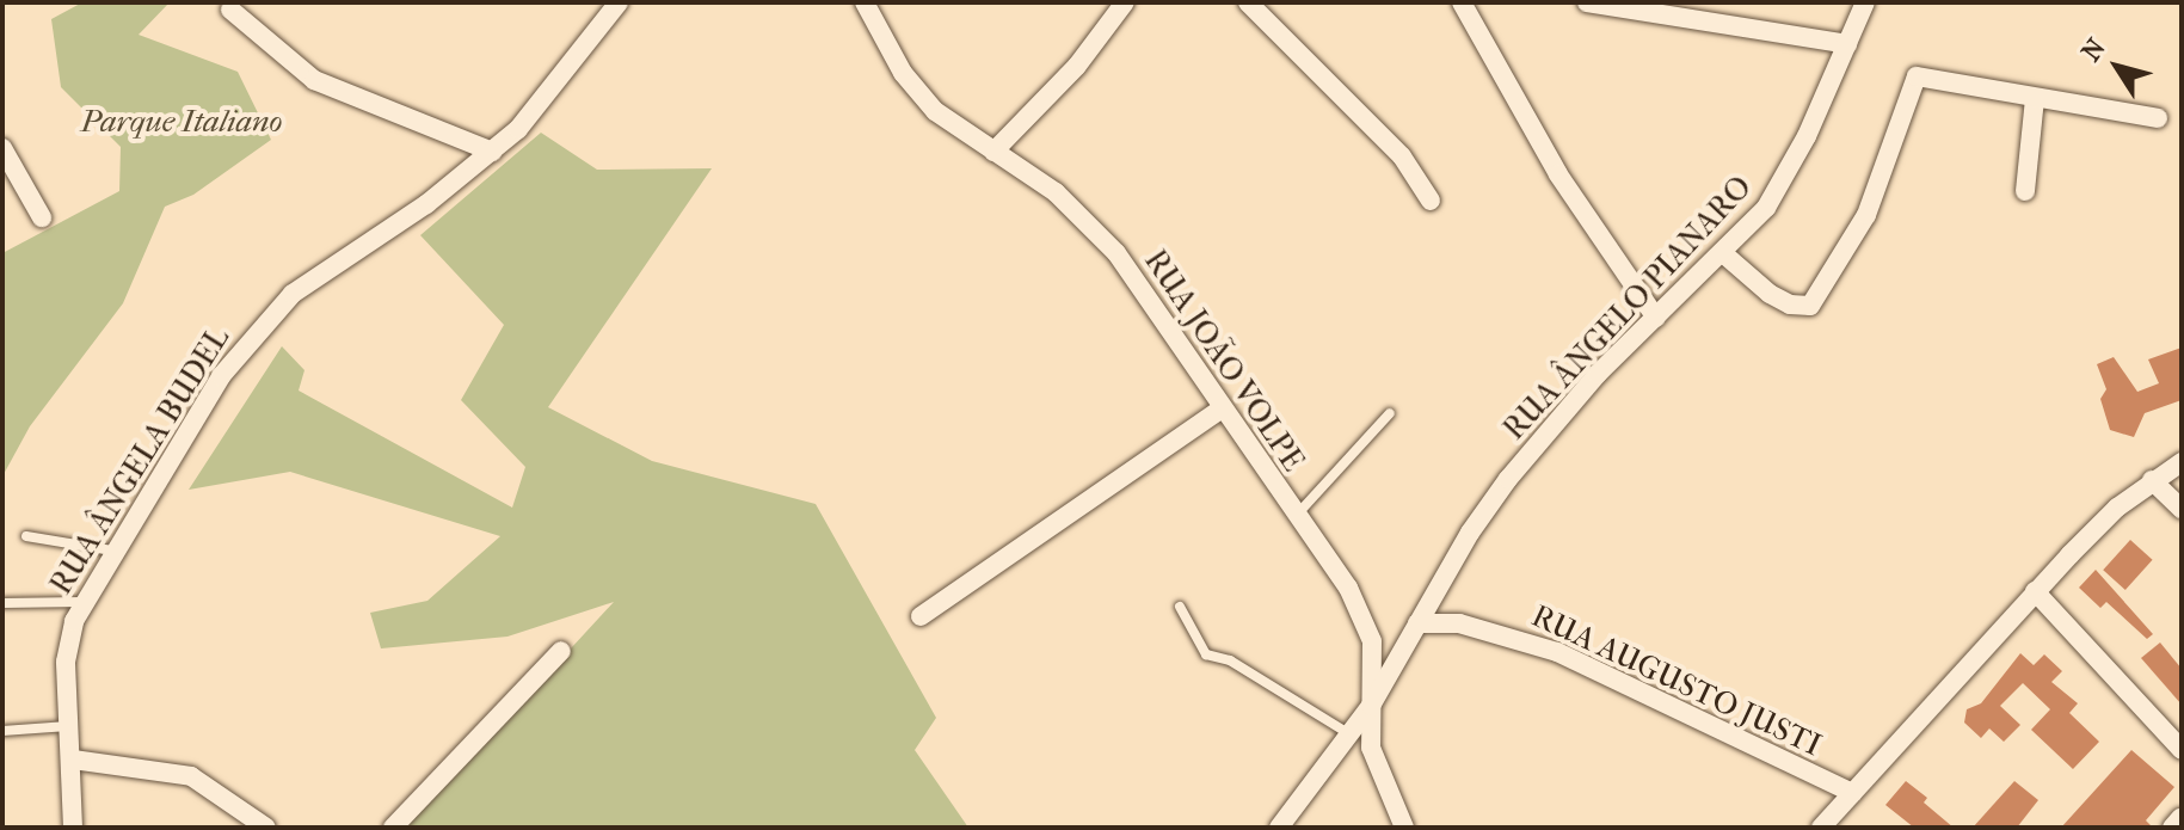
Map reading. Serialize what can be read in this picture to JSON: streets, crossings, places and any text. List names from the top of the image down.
{
  "streets": {
    "street": [
      "RUA ÂNGELO PIANARO",
      "RUA JOÃO VOLPE",
      "RUA ÂNGELA BUDEL",
      "RUA AUGUSTO JUSTI"
    ]
  },
  "crossings": [
    ["RUA ÂNGELO PIANARO", "RUA JOÃO VOLPE"],
    ["RUA ÂNGELO PIANARO", "RUA AUGUSTO JUSTI"]
  ],
  "parks": ["Parque Italiano"],
  "north": "top left"
}
